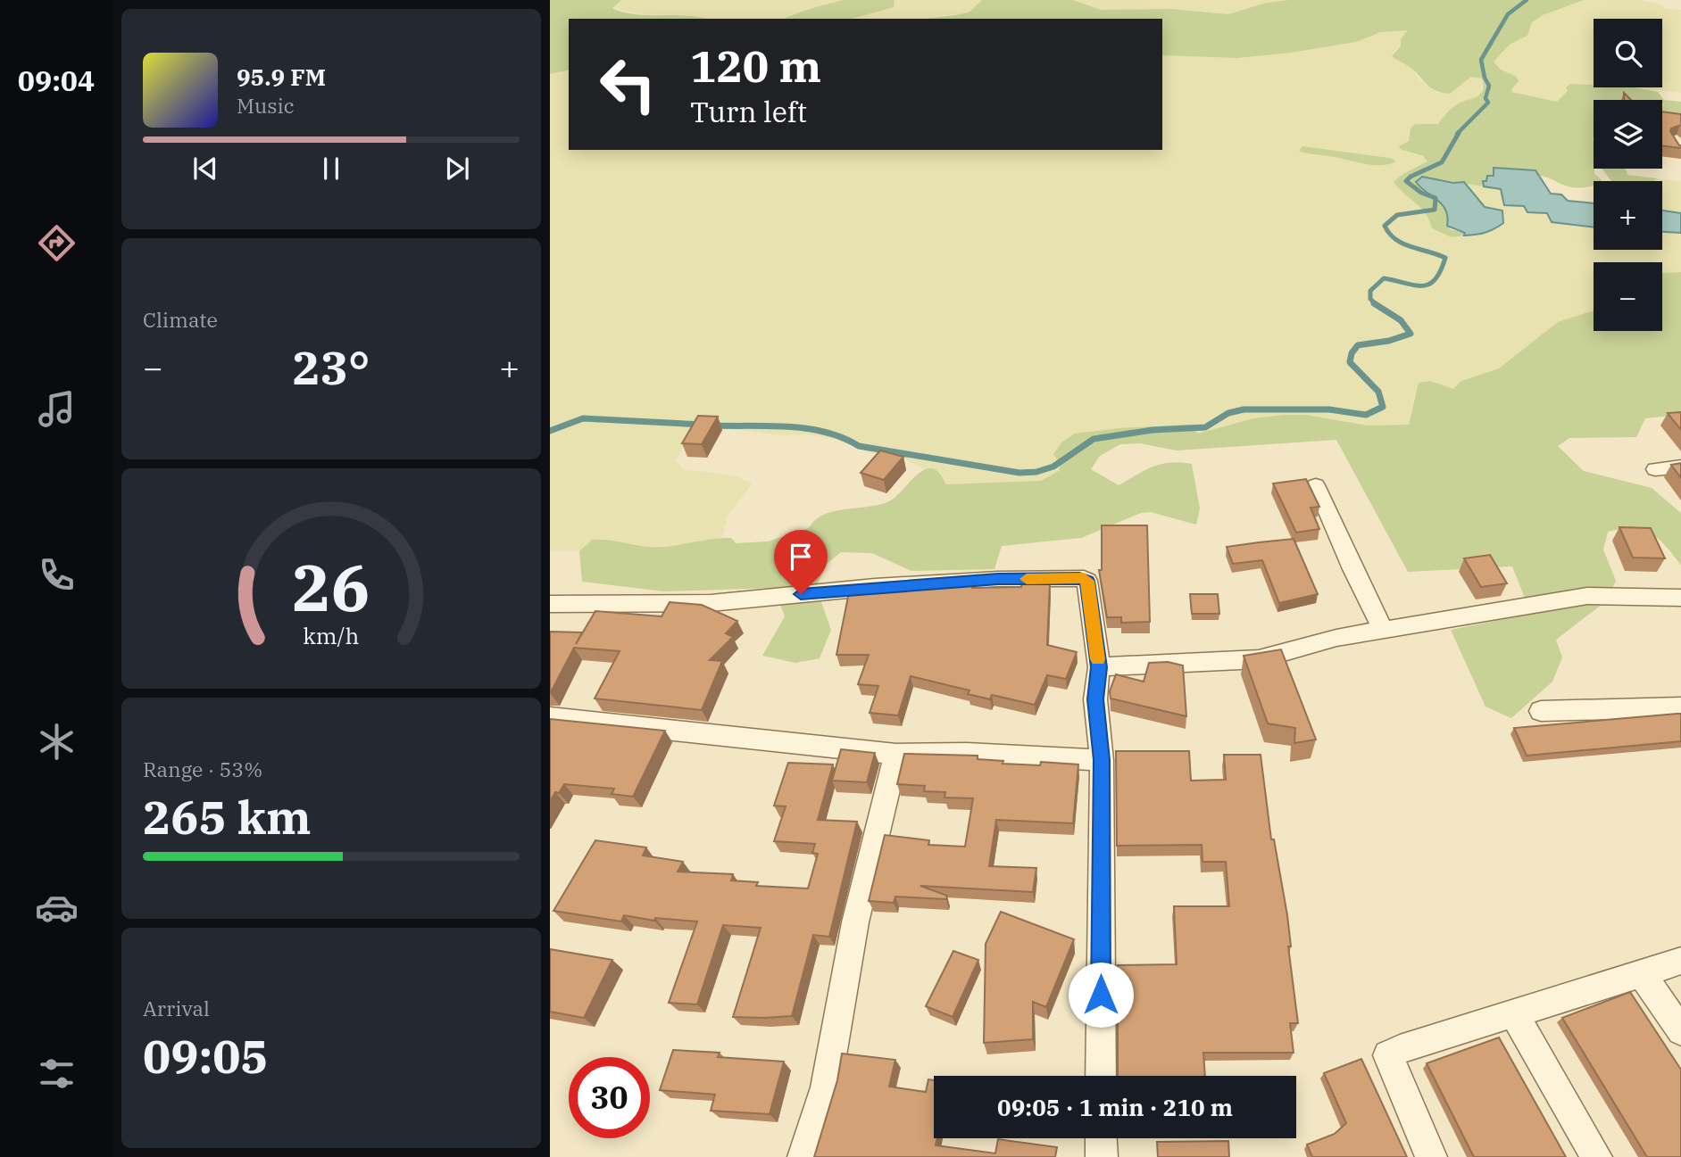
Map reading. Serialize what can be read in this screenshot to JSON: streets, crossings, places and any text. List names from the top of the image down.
{
  "page": {
    "tabs": "09:04",
    "map_buttons": ["+", "−"],
    "turn": ["120 m", "Turn left"],
    "song": ["95.9 FM", "Music"],
    "tile": [
      "Climate",
      ["Range · 53%", "265 km"],
      ["Arrival", "09:05"]
    ],
    "heat": ["−", "23°", "+"],
    "limit": "30",
    "trip": "09:05 · 1 min · 210 m",
    "gauge": ["26", "km/h"]
  }
}
